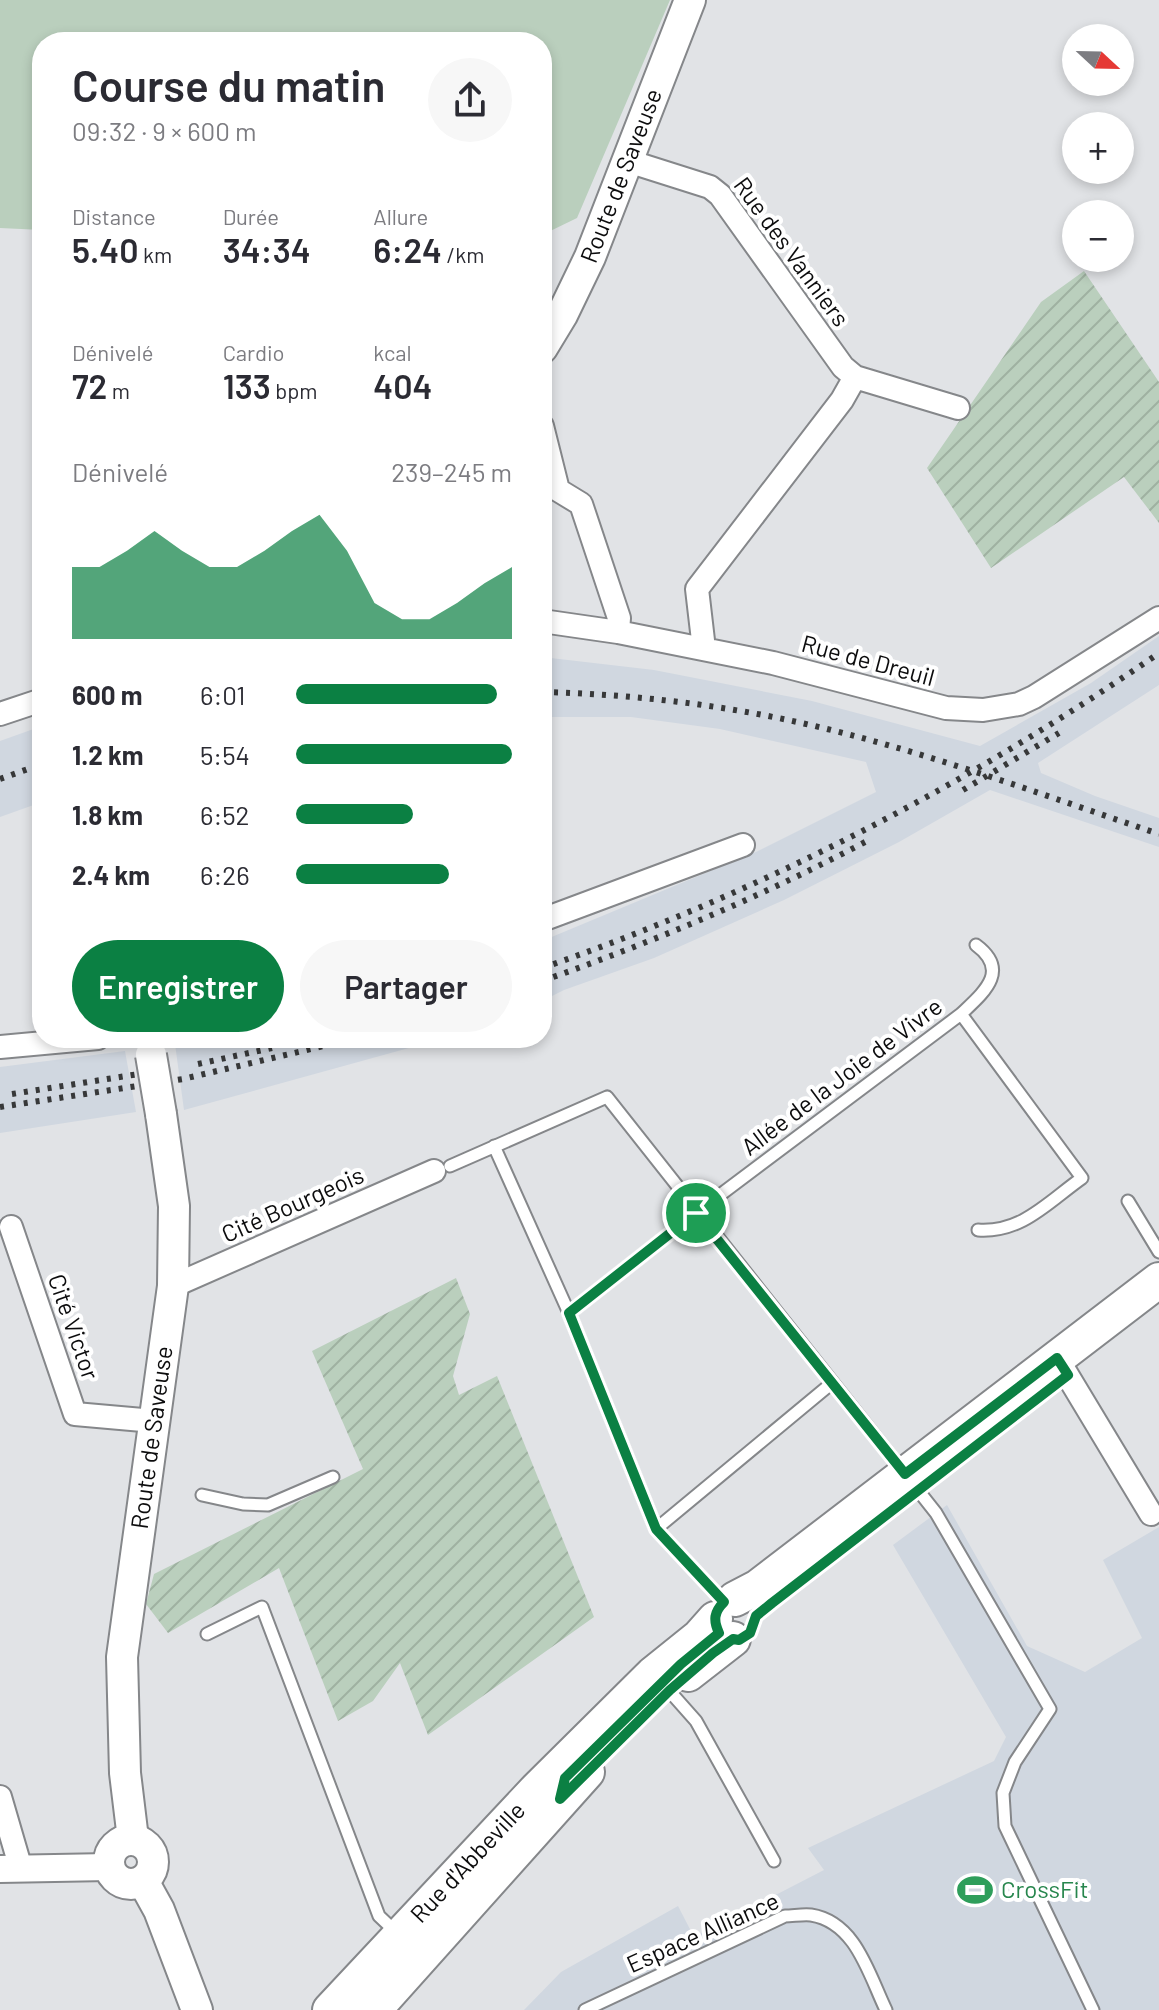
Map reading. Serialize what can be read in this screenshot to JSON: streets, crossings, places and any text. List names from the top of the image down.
{
  "streets": {
    "main road": ["Route de Saveuse", "Rue d'Abbeville"],
    "street": [
      "Rue des Vanniers",
      "Rue de Dreuil",
      "Cité Bourgeois",
      "Cité Victor"
    ],
    "lane": ["Allée de la Joie de Vivre", "Espace Alliance"]
  },
  "crossings": [
    ["Route de Saveuse", "Rue des Vanniers"],
    ["Route de Saveuse", "Cité Bourgeois"],
    ["Route de Saveuse", "Cité Victor"]
  ],
  "places": {
    "sports": ["CrossFit"]
  },
  "north": "right",
  "page": {
    "map_buttons": ["+", "−"],
    "heading": ["Course du matin", "09:32 · 9 × 600 m"],
    "stats": [
      ["Distance", "5.40 km"],
      ["Durée", "34:34"],
      ["Allure", "6:24 /km"],
      ["Dénivelé", "72 m"],
      ["Cardio", "133 bpm"],
      ["kcal", "404"]
    ],
    "chart": ["Dénivelé", "239–245 m"],
    "list": [
      {
        "name": "600 m",
        "note": "6:01"
      },
      {
        "name": "1.2 km",
        "note": "5:54"
      },
      {
        "name": "1.8 km",
        "note": "6:52"
      },
      {
        "name": "2.4 km",
        "note": "6:26"
      }
    ],
    "buttons": ["Enregistrer", "Partager"]
  }
}
